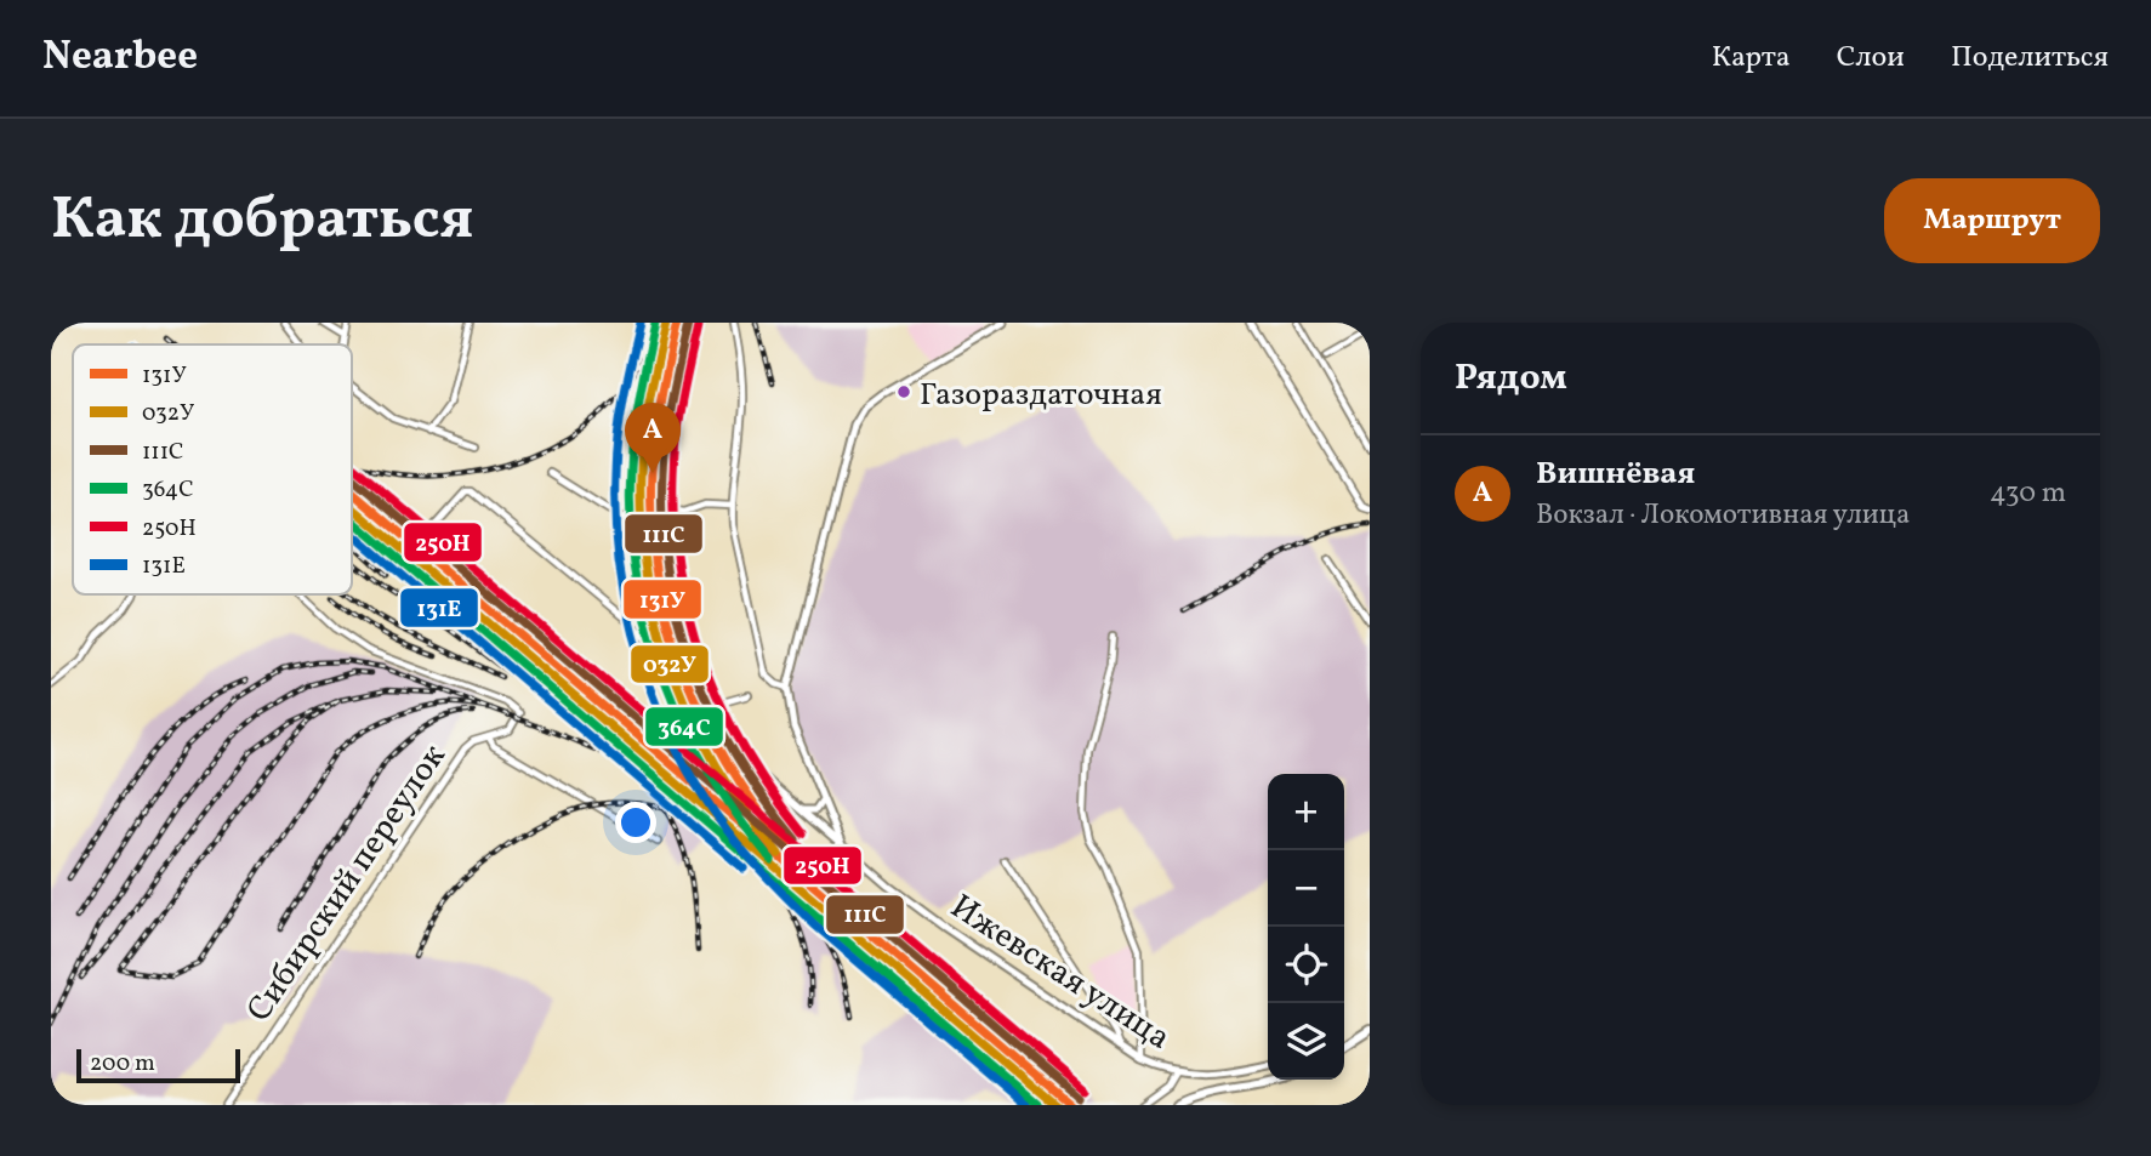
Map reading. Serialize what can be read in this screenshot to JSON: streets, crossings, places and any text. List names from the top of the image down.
{
  "streets": {
    "street": ["Сибирский переулок", "Ижевская улица"]
  },
  "places": ["Газораздаточная"],
  "lines": [
    "transit line 131У",
    "transit line 032У",
    "transit line 364С",
    "transit line 131Е",
    "transit line 111С",
    "transit line 250Н"
  ],
  "legend": [
    "131У",
    "032У",
    "111С",
    "364С",
    "250Н",
    "131Е"
  ],
  "scale_bar": "200 m",
  "page": {
    "header": "Nearbee",
    "nav": ["Карта", "Слои", "Поделиться"],
    "buttons": "Маршрут",
    "title": "Как добраться",
    "heading": "Рядом",
    "pins": "A",
    "list": [
      {
        "mark": "A",
        "name": "Вишнёвая",
        "note": "Вокзал · Локомотивная улица",
        "value": "430 m"
      }
    ],
    "map_buttons": ["+", "−"],
    "scale": "200 m"
  }
}
